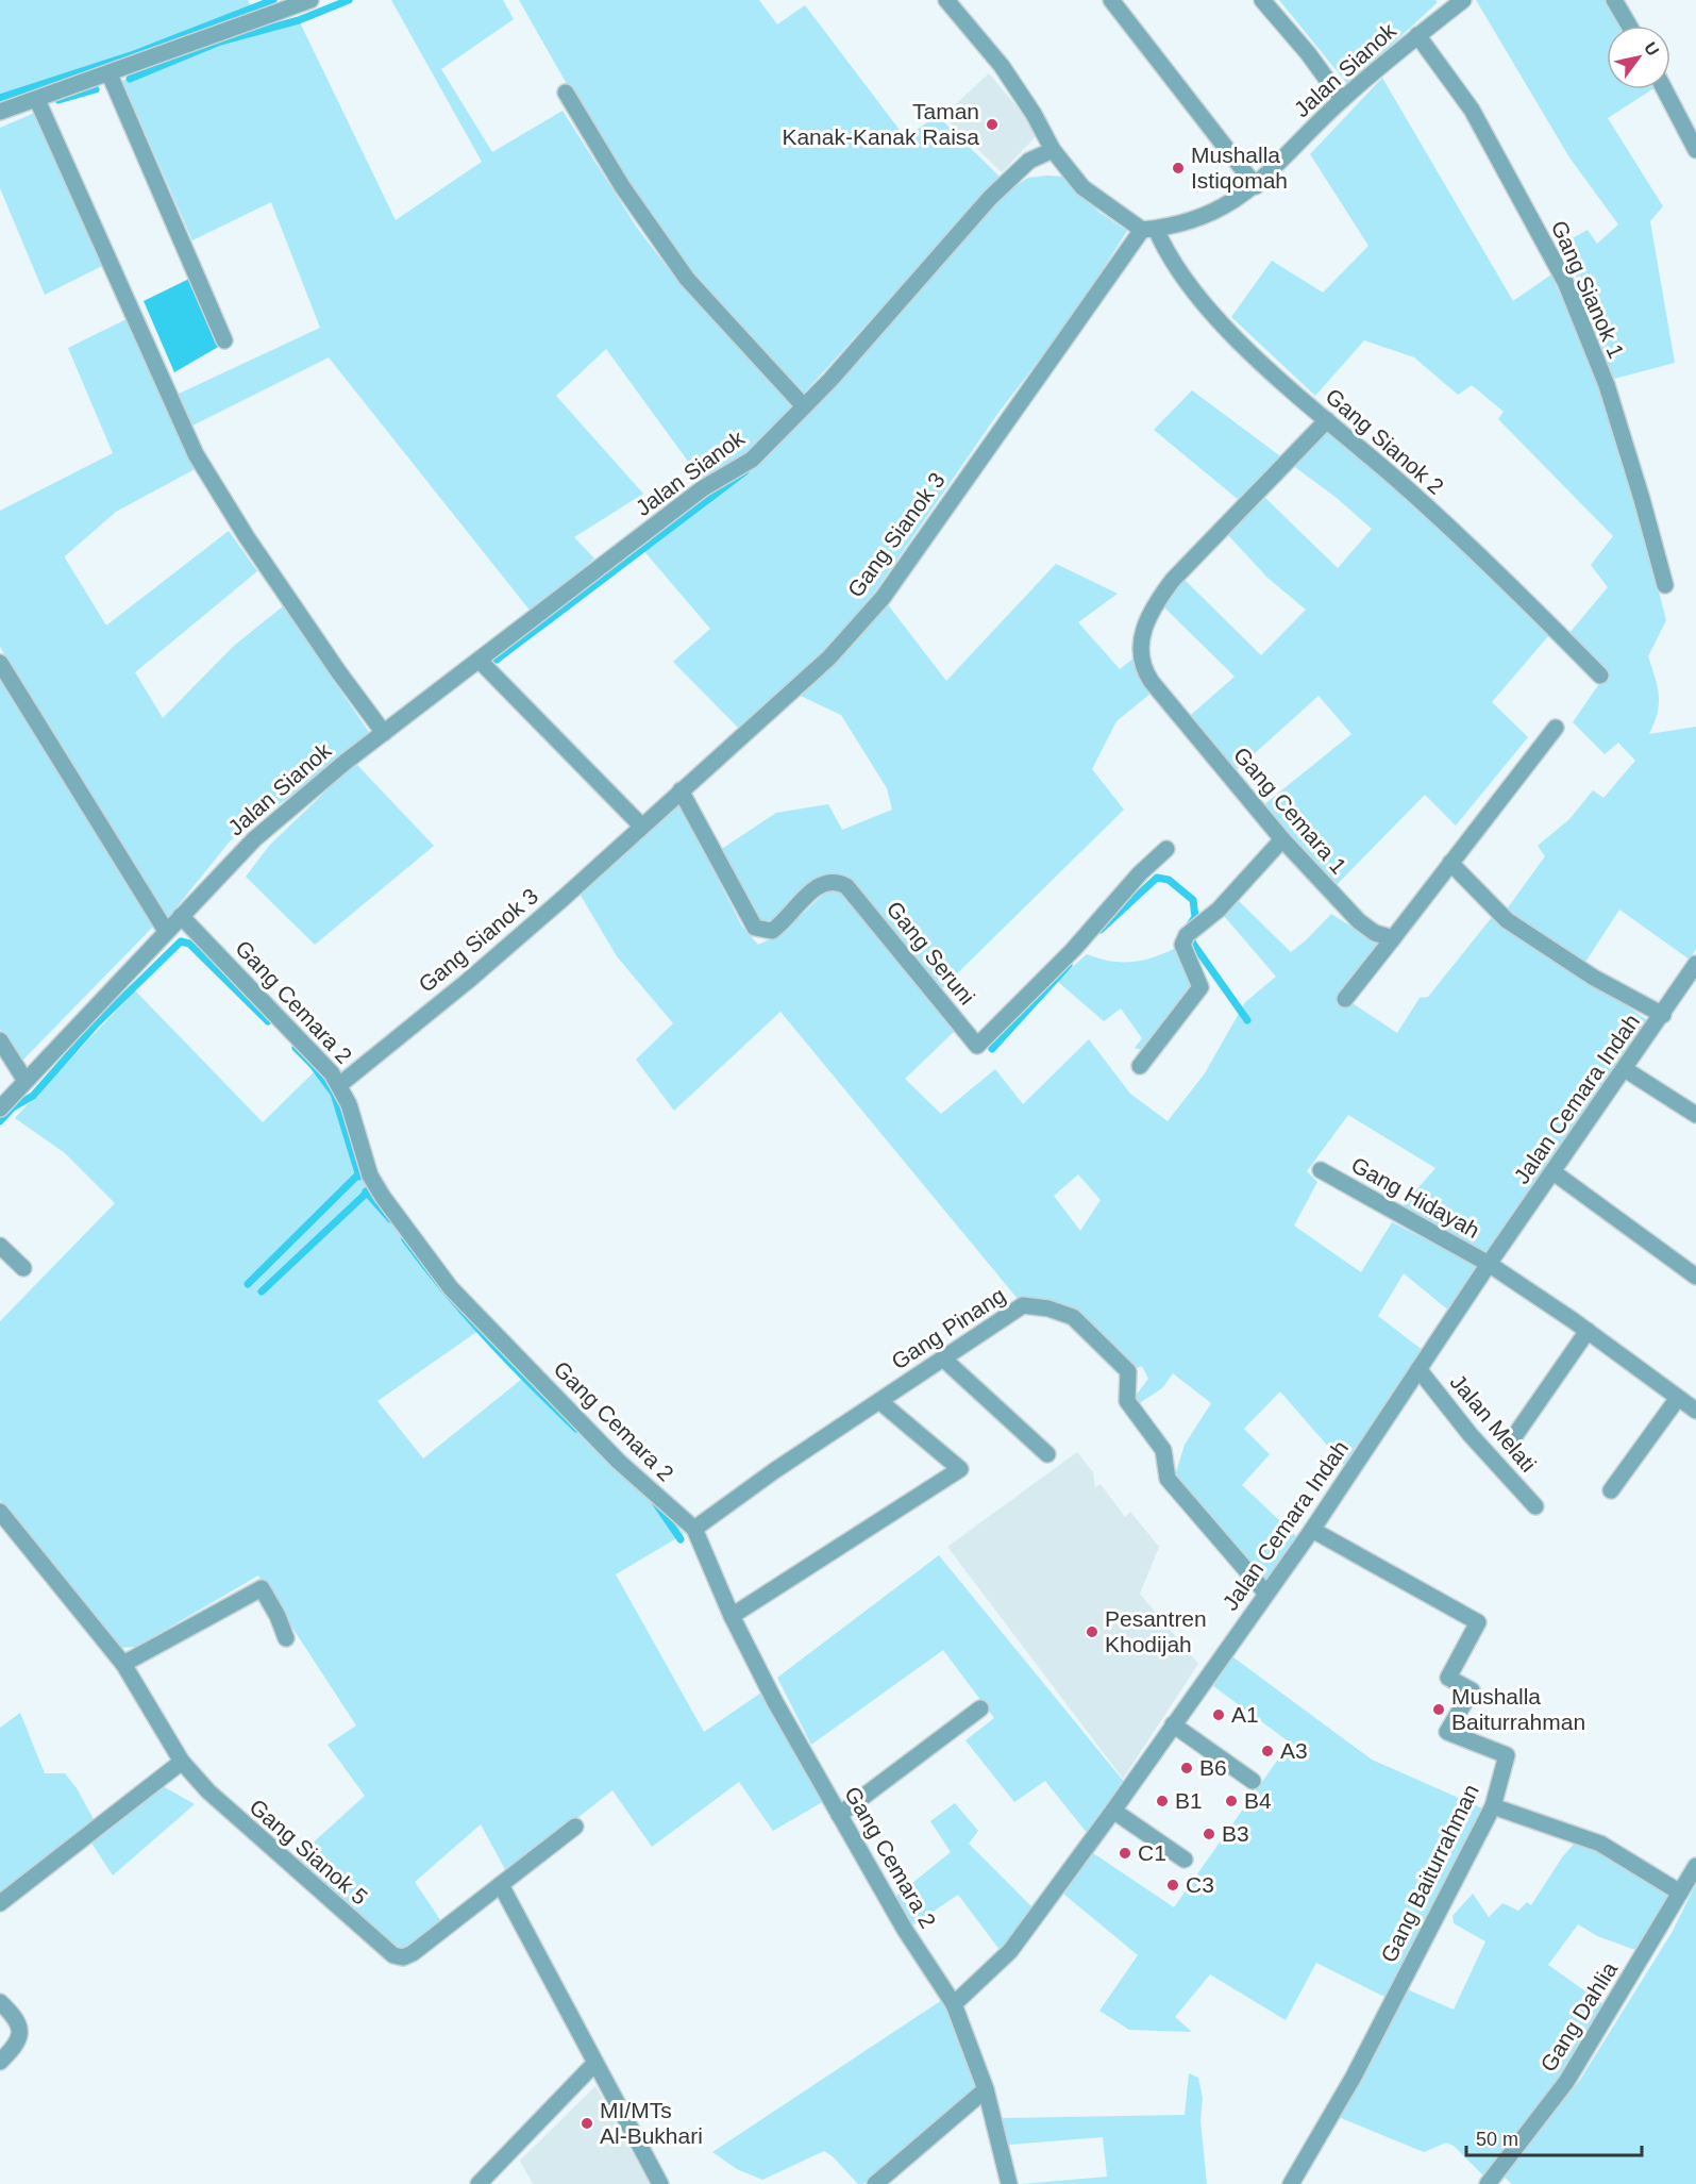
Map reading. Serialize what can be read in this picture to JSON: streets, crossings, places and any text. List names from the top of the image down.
{
  "streets": {
    "street": [
      "Jalan Sianok",
      "Gang Sianok 1",
      "Gang Sianok 2",
      "Gang Sianok 3",
      "Gang Cemara 1",
      "Gang Seruni",
      "Gang Cemara 2",
      "Jalan Cemara Indah",
      "Gang Hidayah",
      "Gang Pinang",
      "Jalan Melati",
      "Gang Sianok 5",
      "Gang Baiturrahman",
      "Gang Dahlia"
    ]
  },
  "crossings": [
    ["Jalan Sianok", "Gang Sianok 1"],
    ["Jalan Sianok", "Gang Sianok 2"],
    ["Jalan Sianok", "Gang Sianok 3"],
    ["Jalan Sianok", "Gang Cemara 2"],
    ["Gang Sianok 2", "Gang Sianok 3"],
    ["Gang Sianok 2", "Gang Cemara 1"],
    ["Gang Sianok 3", "Gang Seruni"],
    ["Gang Sianok 3", "Gang Cemara 2"],
    ["Gang Cemara 2", "Jalan Cemara Indah"],
    ["Gang Cemara 2", "Gang Pinang"],
    ["Jalan Cemara Indah", "Gang Hidayah"],
    ["Jalan Cemara Indah", "Gang Pinang"],
    ["Jalan Cemara Indah", "Jalan Melati"],
    ["Jalan Cemara Indah", "Gang Baiturrahman"]
  ],
  "places": [
    "Taman Kanak-Kanak Raisa",
    "Mushalla Istiqomah",
    "Pesantren Khodijah",
    "Mushalla Baiturrahman",
    "A1",
    "A3",
    "B6",
    "B1",
    "B4",
    "B3",
    "C1",
    "C3",
    "MI/MTs Al-Bukhari"
  ],
  "scale_bar": "50 m",
  "north": "top right"
}
